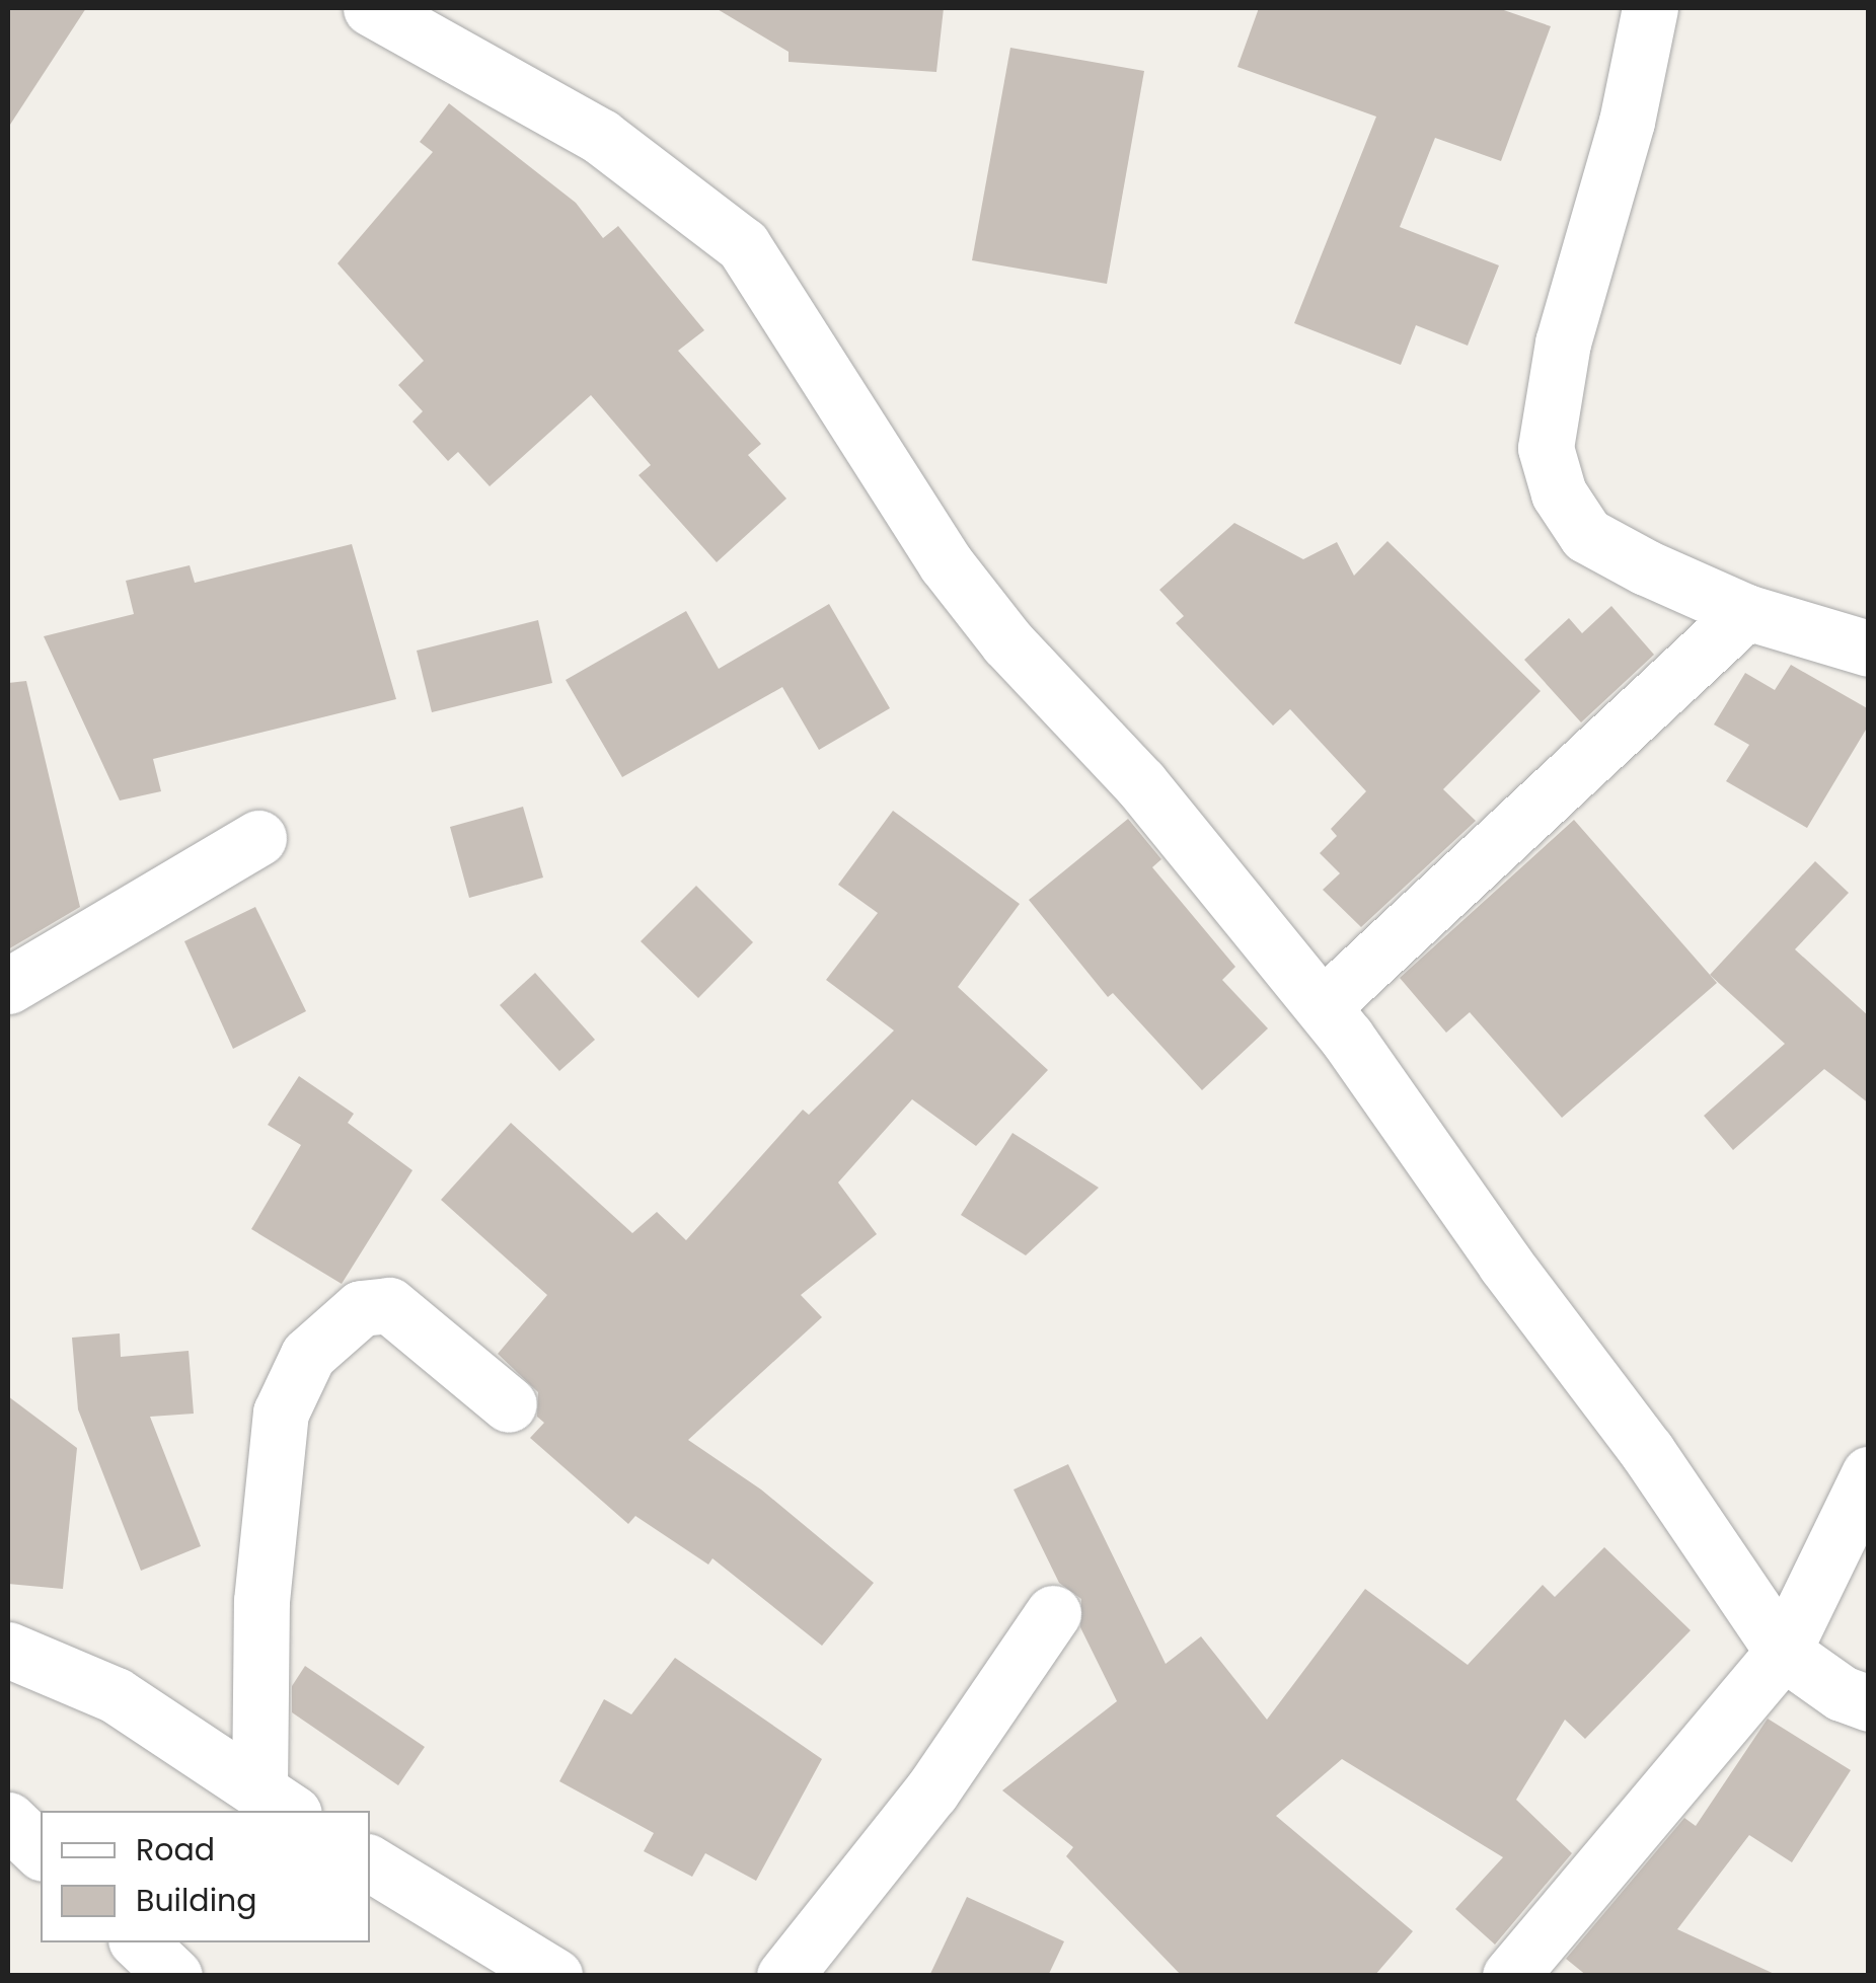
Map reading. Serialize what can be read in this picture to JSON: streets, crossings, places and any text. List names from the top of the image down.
{
  "legend": ["Road", "Building"]
}
